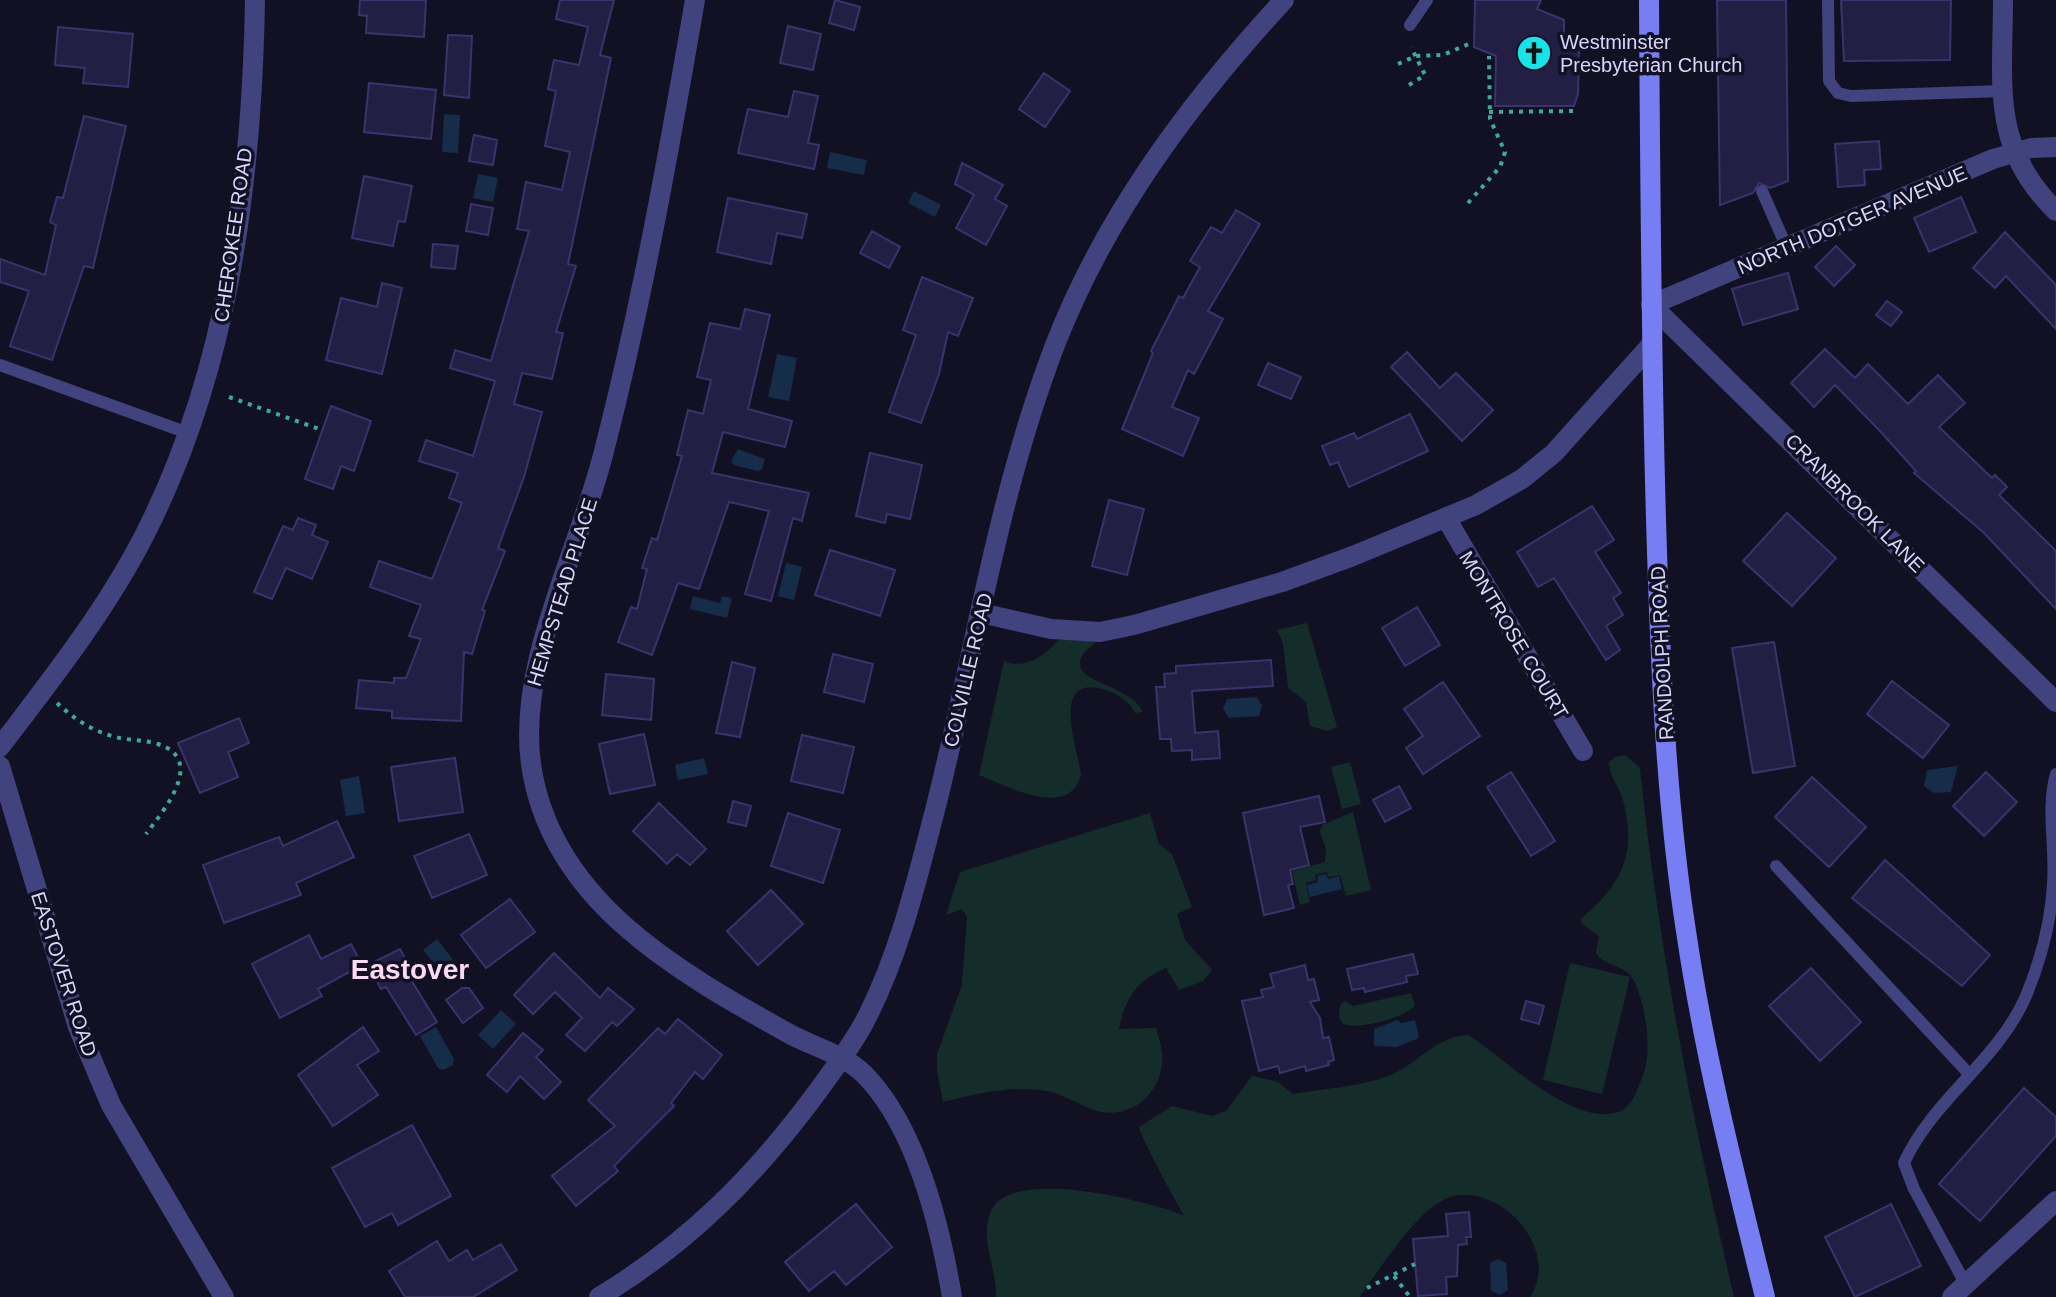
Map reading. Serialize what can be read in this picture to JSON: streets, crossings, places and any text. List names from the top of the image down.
{
  "streets": {
    "main road": ["RANDOLPH ROAD"],
    "street": [
      "NORTH DOTGER AVENUE",
      "CHEROKEE ROAD",
      "CRANBROOK LANE",
      "HEMPSTEAD PLACE",
      "MONTROSE COURT",
      "COLVILLE ROAD",
      "EASTOVER ROAD"
    ]
  },
  "crossings": [
    ["NORTH DOTGER AVENUE", "CRANBROOK LANE"],
    ["NORTH DOTGER AVENUE", "RANDOLPH ROAD"],
    ["CRANBROOK LANE", "RANDOLPH ROAD"],
    ["HEMPSTEAD PLACE", "COLVILLE ROAD"]
  ],
  "districts": ["Eastover"],
  "places": {
    "church": ["Westminster Presbyterian Church"]
  }
}
